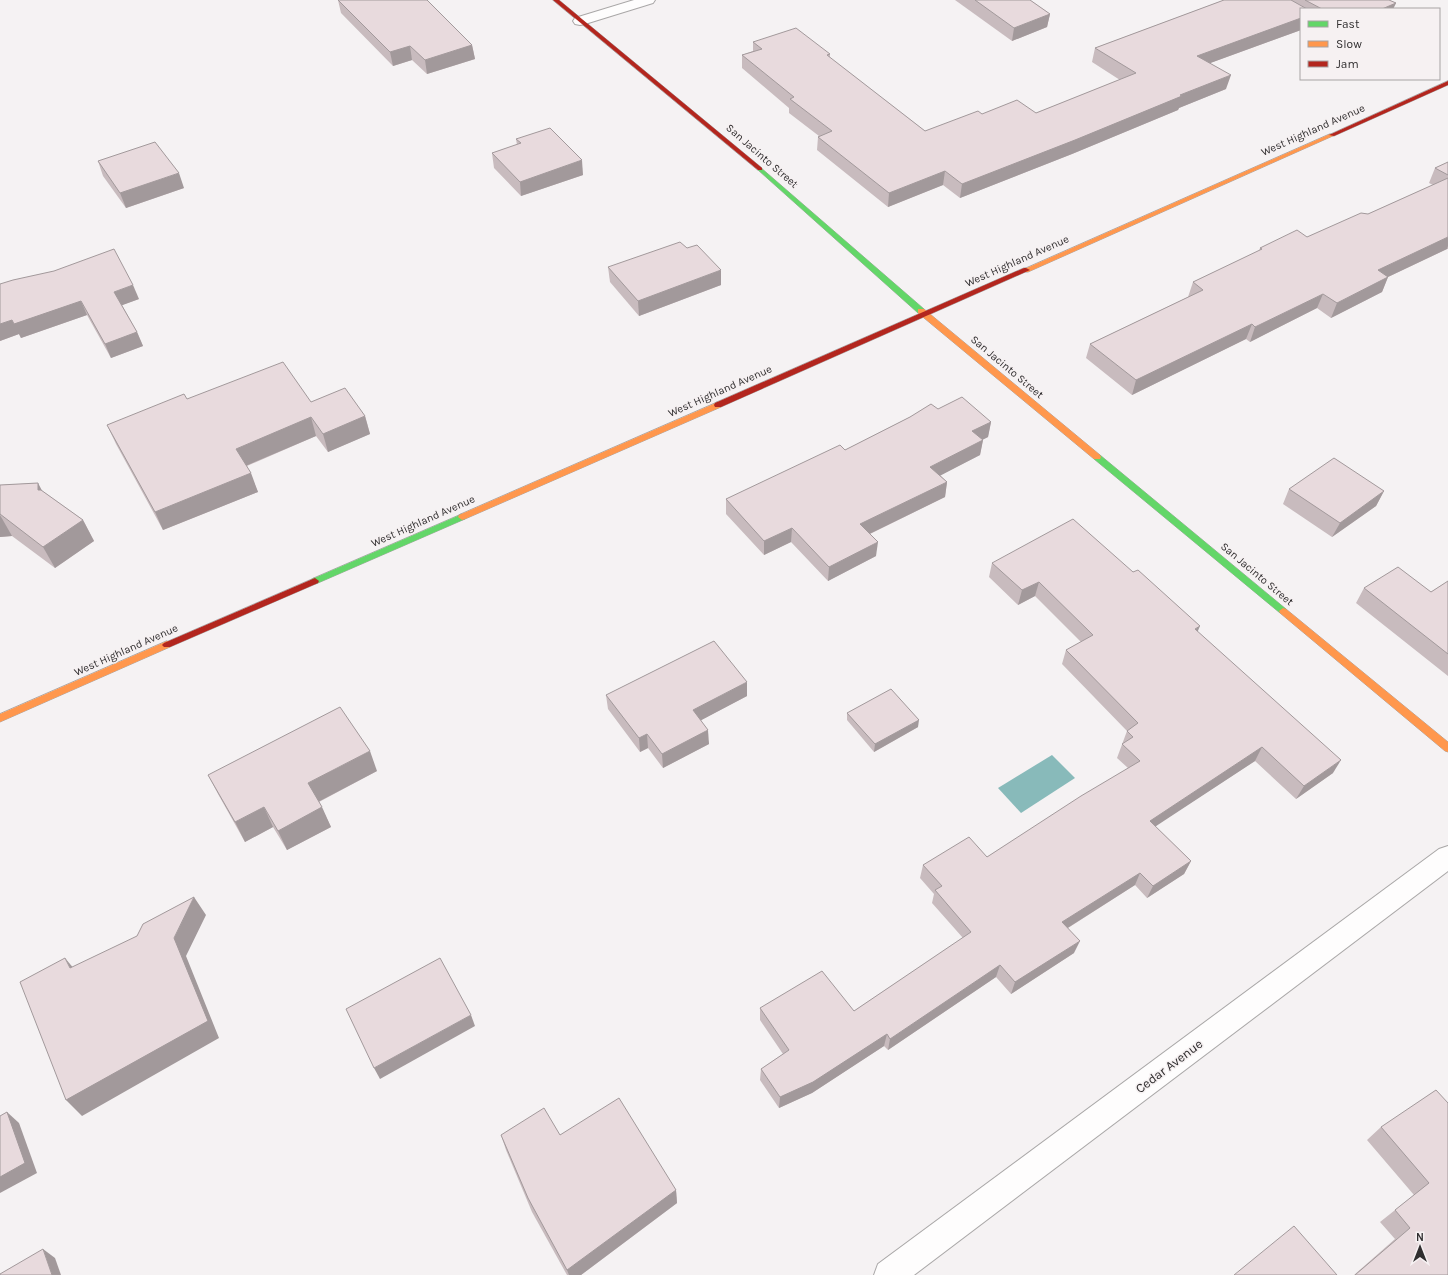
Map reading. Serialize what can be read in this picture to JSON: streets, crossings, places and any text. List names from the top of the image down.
{
  "streets": {
    "street": ["West Highland Avenue", "San Jacinto Street", "Cedar Avenue"]
  },
  "crossings": [
    ["West Highland Avenue", "San Jacinto Street"]
  ],
  "legend": ["Fast", "Slow", "Jam"],
  "north": "top"
}
